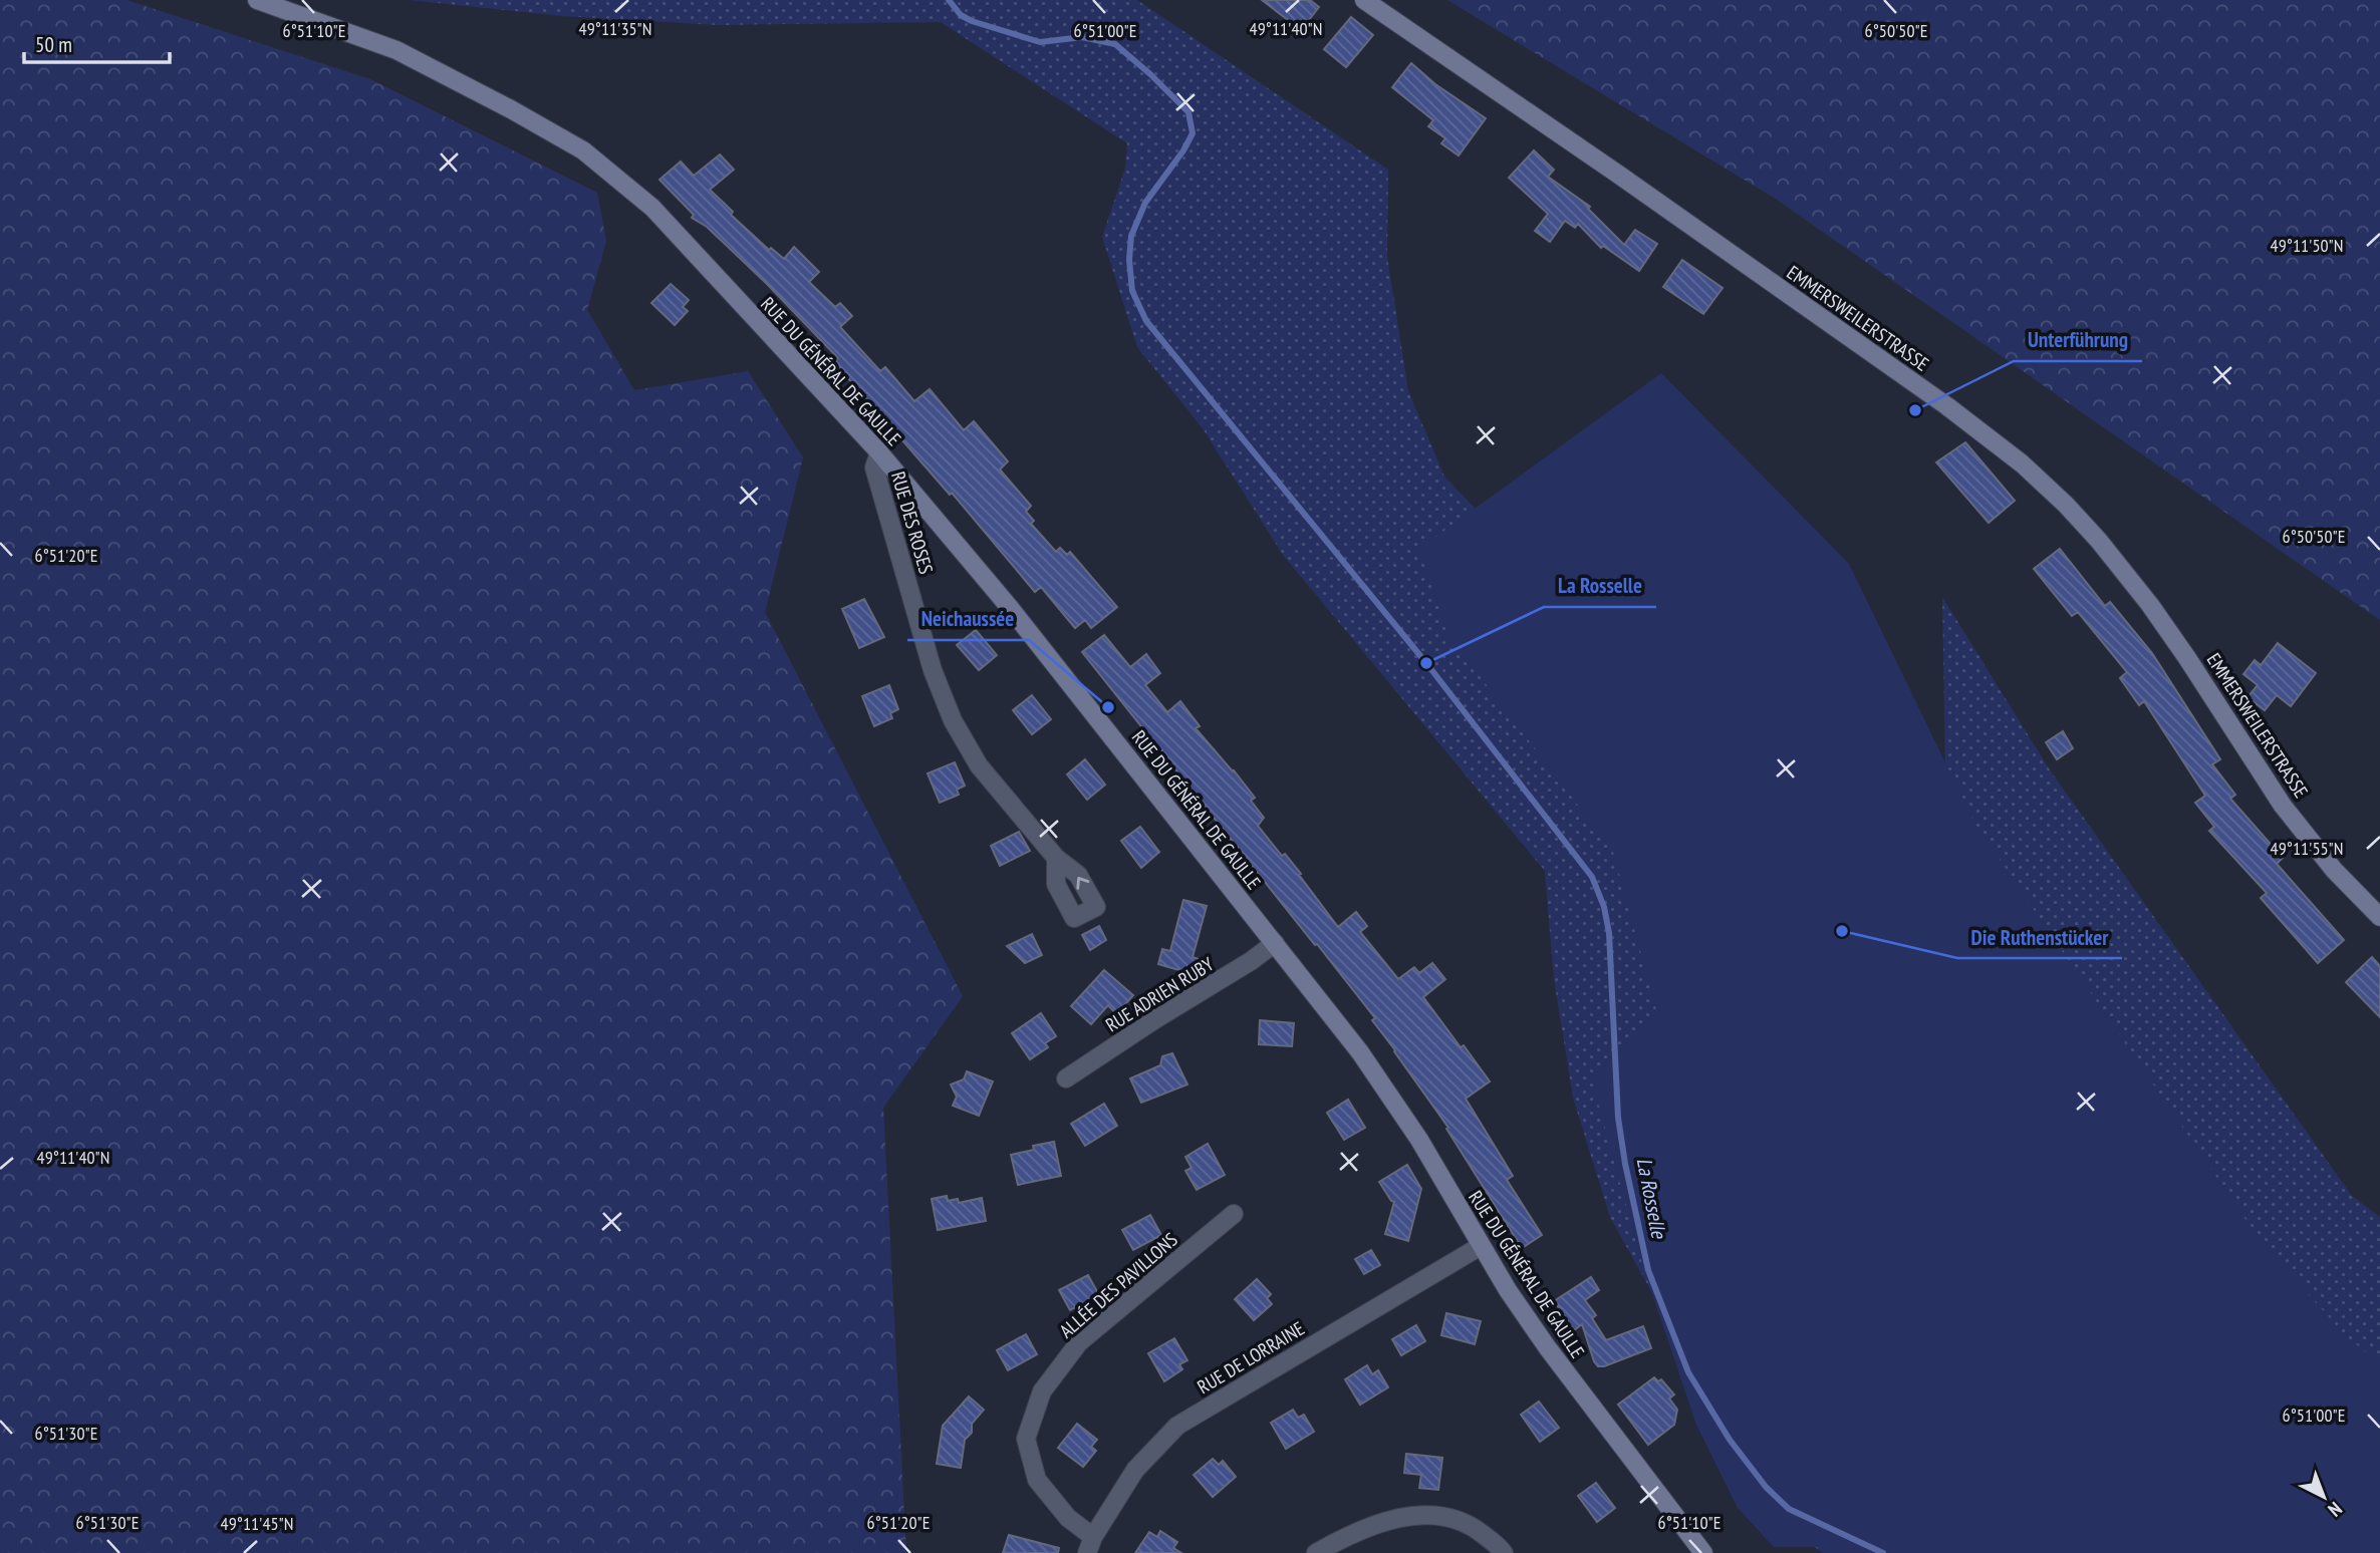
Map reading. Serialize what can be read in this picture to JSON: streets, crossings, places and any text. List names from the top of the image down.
{
  "streets": {
    "main road": ["EMMERSWEILERSTRASSE", "RUE DU GÉNÉRAL DE GAULLE"],
    "street": [
      "RUE DES ROSES",
      "RUE ADRIEN RUBY",
      "ALLÉE DES PAVILLONS",
      "RUE DE LORRAINE"
    ]
  },
  "crossings": [
    ["RUE DU GÉNÉRAL DE GAULLE", "RUE DES ROSES"],
    ["RUE DU GÉNÉRAL DE GAULLE", "RUE ADRIEN RUBY"],
    ["RUE DU GÉNÉRAL DE GAULLE", "RUE DE LORRAINE"],
    ["ALLÉE DES PAVILLONS", "RUE DE LORRAINE"]
  ],
  "water": ["La Rosselle"],
  "places": [
    "Unterführung",
    "La Rosselle",
    "Neichaussée",
    "Die Ruthenstücker"
  ],
  "scale_bar": "50 m",
  "north": "bottom right",
  "coordinates": [
    "49°11'35\"N",
    "49°11'40\"N",
    "6°51'10\"E",
    "6°51'00\"E",
    "6°50'50\"E",
    "49°11'50\"N",
    "6°51'20\"E",
    "49°11'55\"N",
    "6°51'30\"E",
    "49°11'45\"N"
  ]
}
